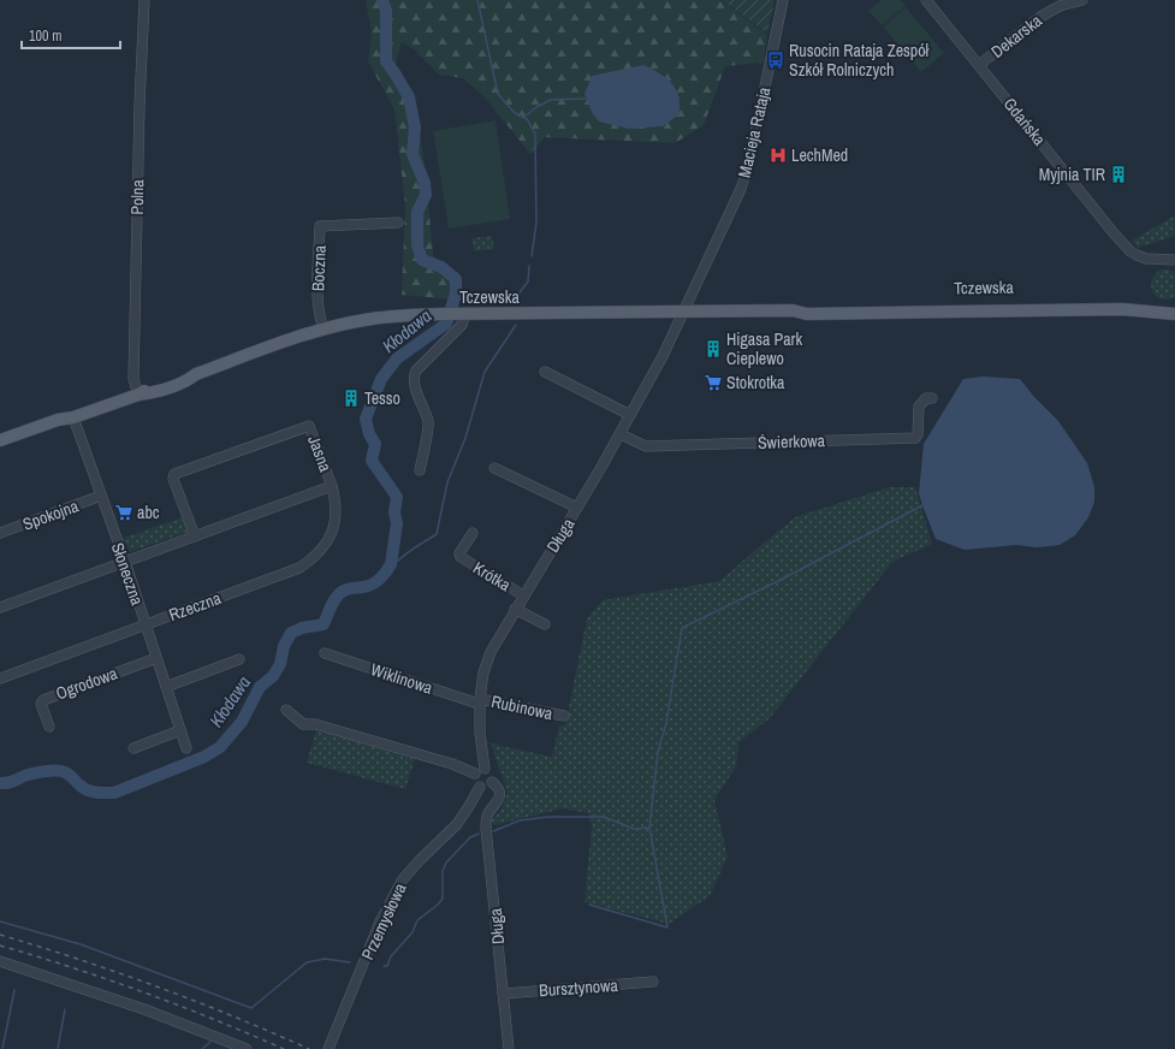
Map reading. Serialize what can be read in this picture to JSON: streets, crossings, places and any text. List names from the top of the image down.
{
  "streets": {
    "main road": ["Tczewska"],
    "street": [
      "Dekarska",
      "Gdańska",
      "Macieja Rataja",
      "Polna",
      "Boczna",
      "Świerkowa",
      "Jasna",
      "Spokojna",
      "Długa",
      "Słoneczna",
      "Krótka",
      "Rzeczna",
      "Wiklinowa",
      "Ogrodowa",
      "Rubinowa",
      "Przemysłowa",
      "Bursztynowa"
    ]
  },
  "crossings": [
    ["Dekarska", "Gdańska"],
    ["Macieja Rataja", "Tczewska"],
    ["Macieja Rataja", "Długa"],
    ["Polna", "Tczewska"],
    ["Boczna", "Tczewska"],
    ["Tczewska", "Długa"],
    ["Tczewska", "Słoneczna"],
    ["Świerkowa", "Długa"],
    ["Jasna", "Słoneczna"],
    ["Jasna", "Rzeczna"],
    ["Spokojna", "Słoneczna"],
    ["Długa", "Krótka"],
    ["Długa", "Wiklinowa"],
    ["Długa", "Rubinowa"],
    ["Długa", "Przemysłowa"],
    ["Długa", "Bursztynowa"],
    ["Słoneczna", "Rzeczna"],
    ["Słoneczna", "Ogrodowa"],
    ["Wiklinowa", "Rubinowa"]
  ],
  "water": ["Kłodawa"],
  "places": {
    "bus stop": ["Rusocin Rataja Zespół Szkół Rolniczych"],
    "hospital": ["LechMed"],
    "building": ["Myjnia TIR", "Higasa Park Cieplewo", "Tesso"],
    "supermarket": ["Stokrotka", "abc"]
  },
  "scale_bar": "100 m"
}
